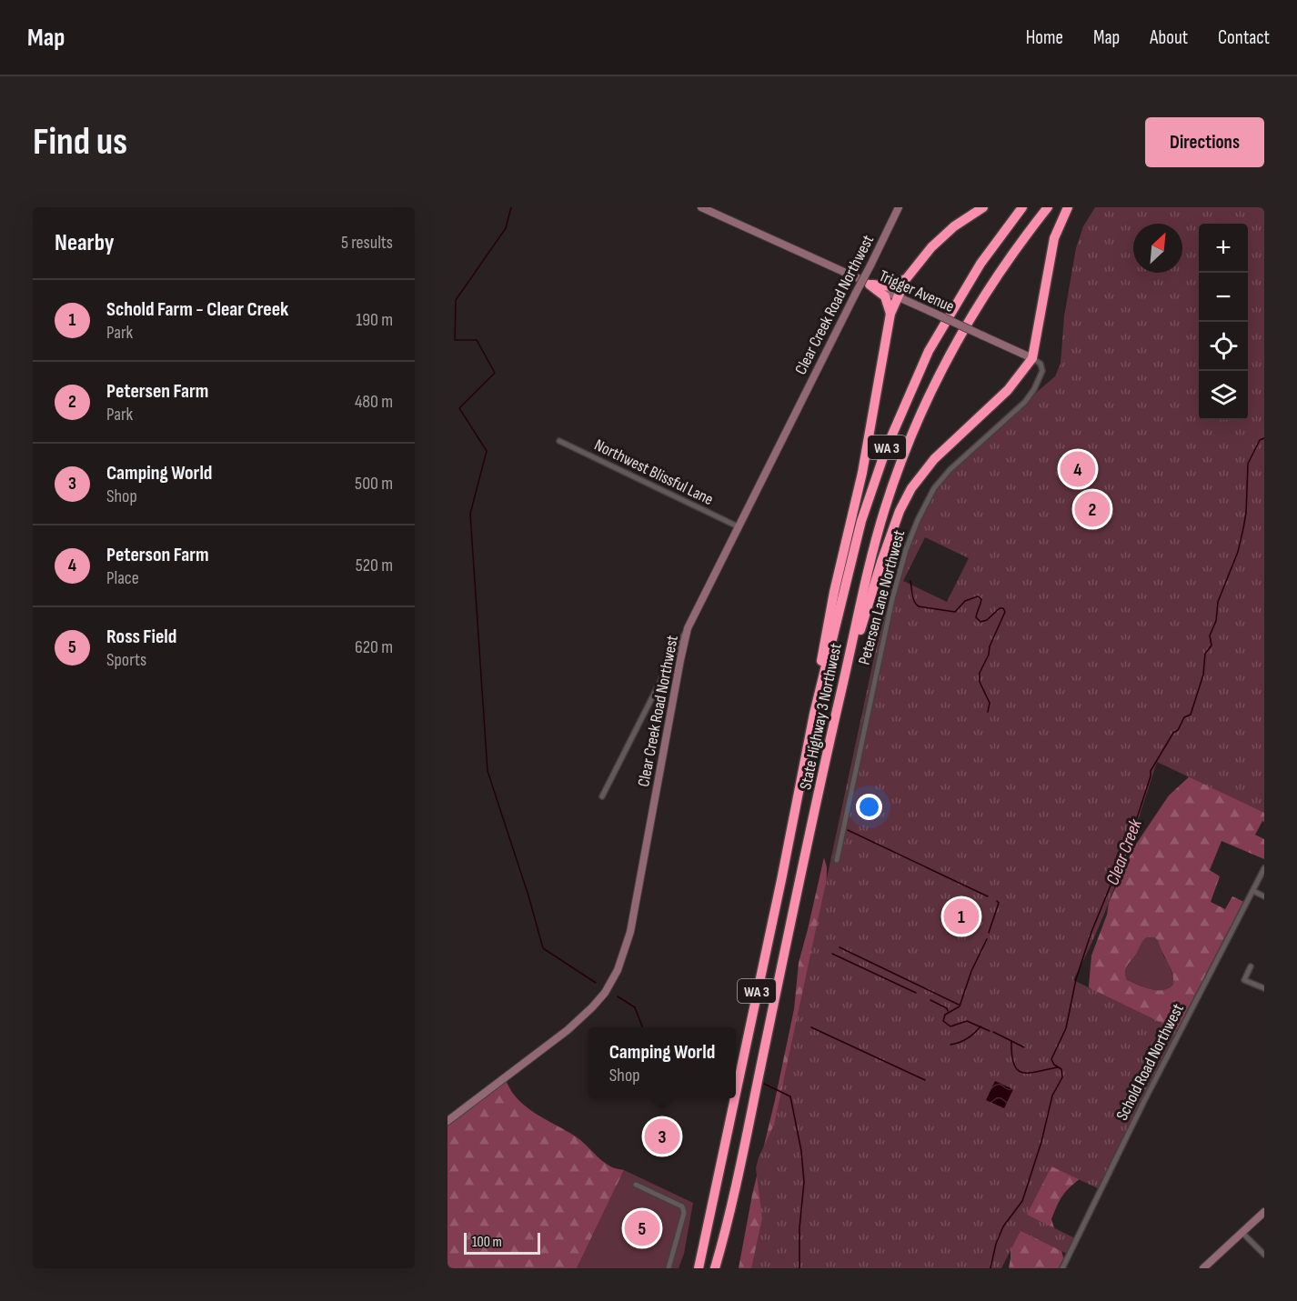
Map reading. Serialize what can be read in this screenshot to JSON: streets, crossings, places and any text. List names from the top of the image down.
{
  "streets": {
    "highway": ["WA 3", "State Highway 3 Northwest"],
    "main road": ["Trigger Avenue", "Clear Creek Road Northwest"],
    "street": ["Northwest Blissful Lane", "Petersen Lane Northwest", "Schold Road Northwest"]
  },
  "crossings": [
    ["Trigger Avenue", "Petersen Lane Northwest"],
    ["Clear Creek Road Northwest", "Northwest Blissful Lane"]
  ],
  "water": ["Clear Creek"],
  "scale_bar": "100 m",
  "north": "top right",
  "page": {
    "header": "Map",
    "nav": [
      "Home",
      "Map",
      "About",
      "Contact"
    ],
    "buttons": "Directions",
    "title": "Find us",
    "heading": ["Nearby", "5 results"],
    "map_buttons": ["+", "−"],
    "list": [
      {
        "mark": "1",
        "name": "Schold Farm - Clear Creek",
        "note": "Park",
        "value": "190 m"
      },
      {
        "mark": "2",
        "name": "Petersen Farm",
        "note": "Park",
        "value": "480 m"
      },
      {
        "mark": "3",
        "name": "Camping World",
        "note": "Shop",
        "value": "500 m"
      },
      {
        "mark": "4",
        "name": "Peterson Farm",
        "note": "Place",
        "value": "520 m"
      },
      {
        "mark": "5",
        "name": "Ross Field",
        "note": "Sports",
        "value": "620 m"
      }
    ],
    "pins": [
      "4",
      "2",
      "1",
      "3",
      "5"
    ],
    "popup": ["Camping World", "Shop"],
    "scale": "100 m"
  }
}
